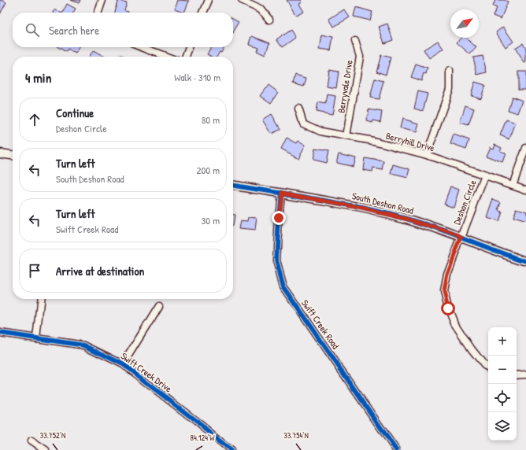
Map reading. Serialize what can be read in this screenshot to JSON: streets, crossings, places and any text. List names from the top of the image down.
{
  "streets": {
    "street": [
      "Berryvale Drive",
      "Berryhill Drive",
      "Deshon Circle",
      "South Deshon Road",
      "Swift Creek Road",
      "Swift Creek Drive"
    ]
  },
  "crossings": [
    ["Berryvale Drive", "Berryhill Drive"],
    ["Berryhill Drive", "Deshon Circle"],
    ["Deshon Circle", "South Deshon Road"],
    ["South Deshon Road", "Swift Creek Road"]
  ],
  "north": "top right",
  "page": {
    "search": "Search here",
    "heading": ["4 min", "Walk · 310 m"],
    "list": [
      ["Continue", "Deshon Circle", "80 m"],
      ["Turn left", "South Deshon Road", "200 m"],
      ["Turn left", "Swift Creek Road", "30 m"],
      "Arrive at destination"
    ],
    "map_buttons": ["+", "−"]
  },
  "coordinates": ["33.752°N", "33.754°N", "84.124°W"]
}
